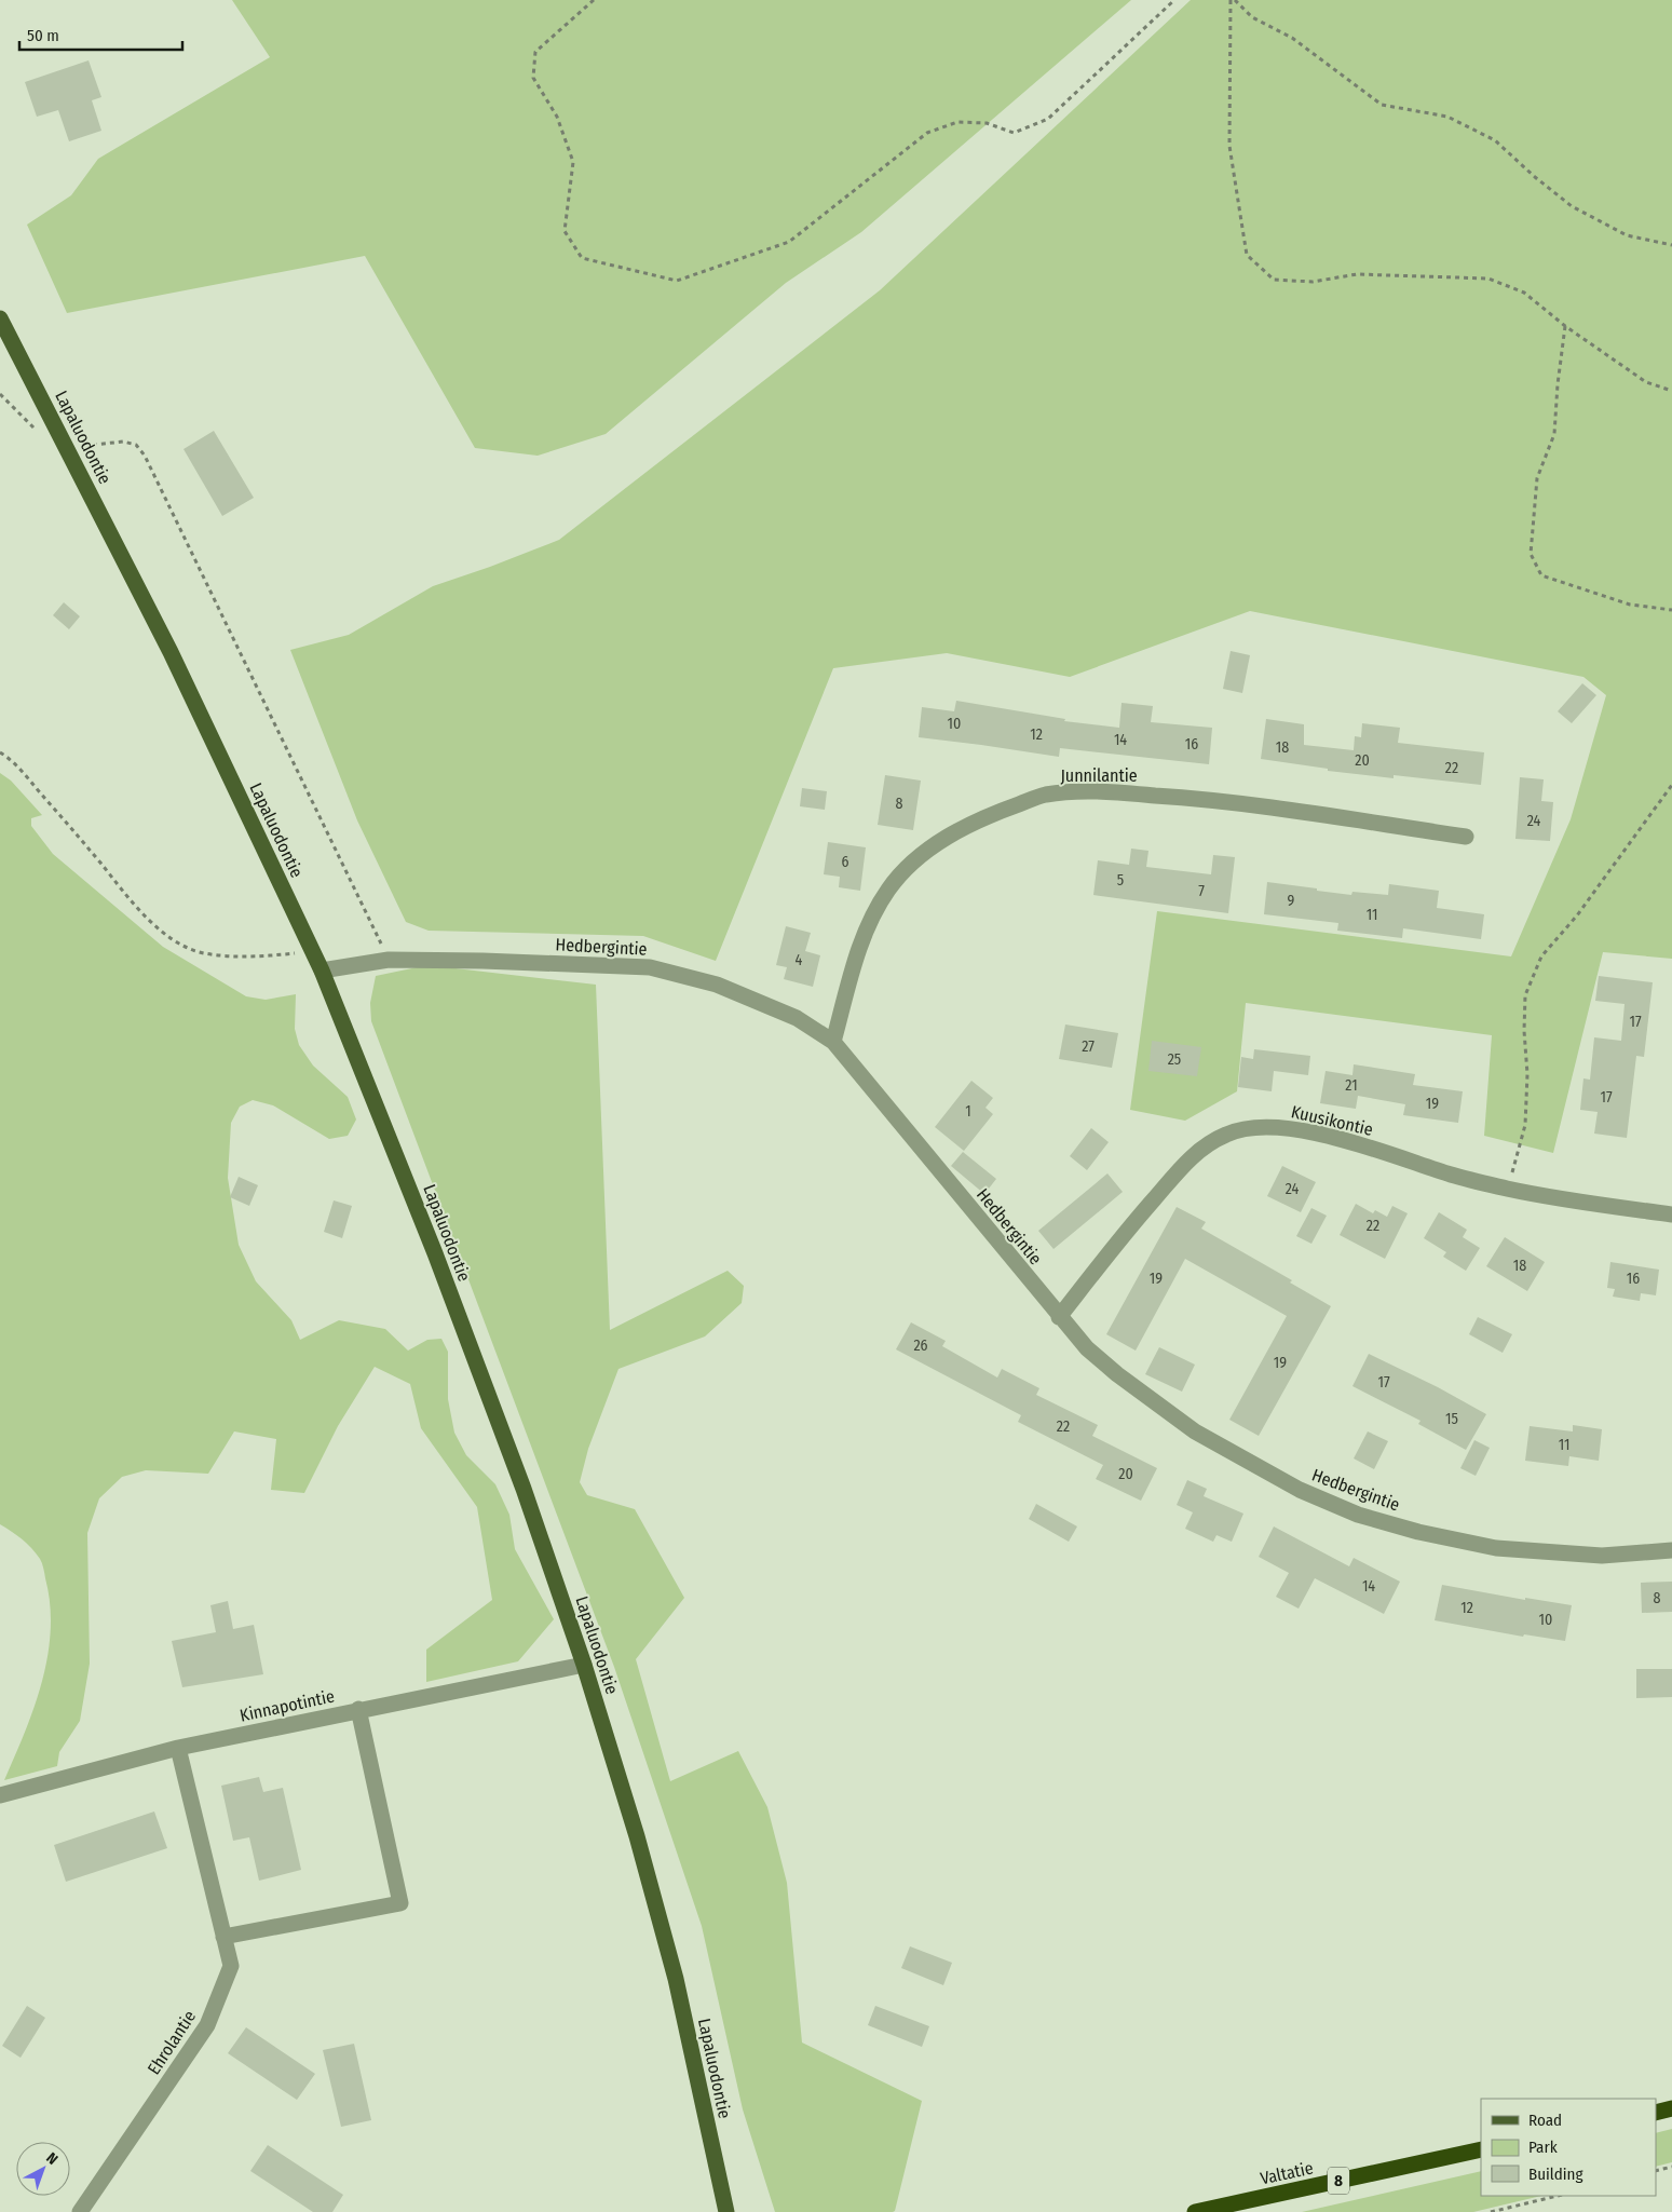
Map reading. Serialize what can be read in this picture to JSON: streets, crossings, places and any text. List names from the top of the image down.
{
  "streets": {
    "highway": ["Valtatie", "8"],
    "main road": ["Lapaluodontie"],
    "street": [
      "Junnilantie",
      "Hedbergintie",
      "Kuusikontie",
      "Kinnapotintie",
      "Ehrolantie"
    ]
  },
  "crossings": [
    ["Lapaluodontie", "Hedbergintie"],
    ["Lapaluodontie", "Kinnapotintie"],
    ["Junnilantie", "Hedbergintie"],
    ["Hedbergintie", "Kuusikontie"],
    ["Kinnapotintie", "Ehrolantie"]
  ],
  "house_numbers": [
    "10",
    "12",
    "14",
    "16",
    "18",
    "20",
    "22",
    "8",
    "24",
    "6",
    "5",
    "7",
    "9",
    "11",
    "4",
    "17",
    "27",
    "25",
    "21",
    "17",
    "19",
    "1",
    "24",
    "22",
    "18",
    "19",
    "16",
    "26",
    "19",
    "17",
    "15",
    "22",
    "11",
    "20",
    "14",
    "8",
    "12",
    "10"
  ],
  "legend": ["Road", "Park", "Building"],
  "scale_bar": "50 m",
  "north": "top right"
}
